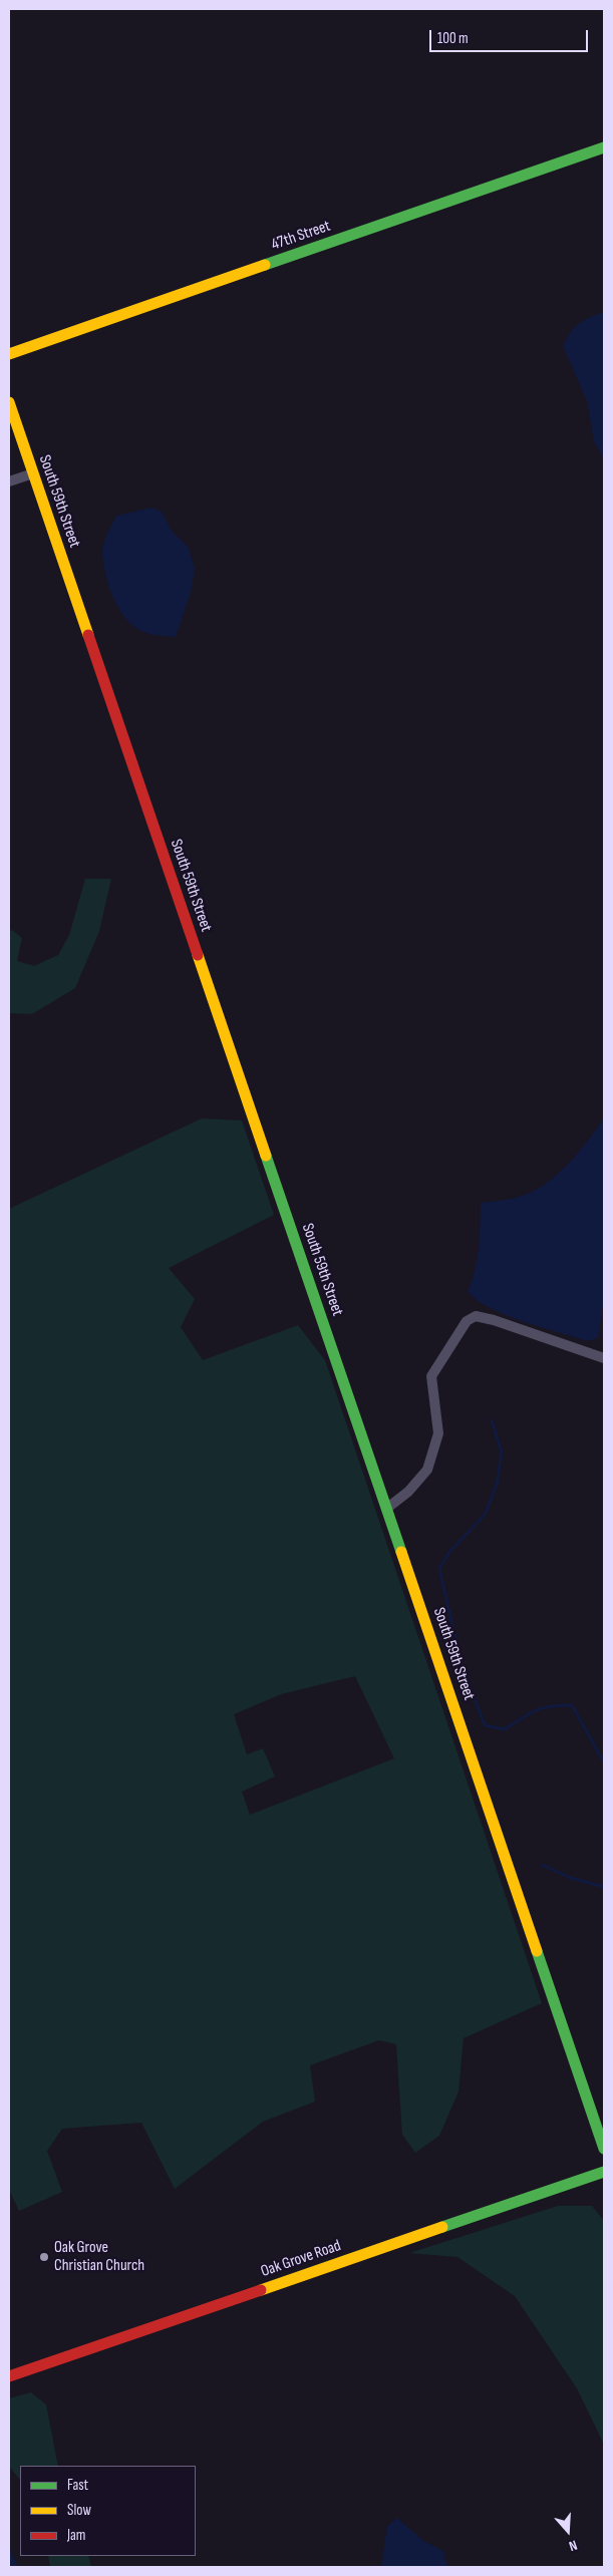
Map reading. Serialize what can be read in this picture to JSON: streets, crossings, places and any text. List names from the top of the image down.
{
  "streets": {
    "main road": ["47th Street", "South 59th Street", "Oak Grove Road"]
  },
  "places": ["Oak Grove Christian Church"],
  "legend": ["Fast", "Slow", "Jam"],
  "scale_bar": "100 m",
  "north": "bottom"
}
